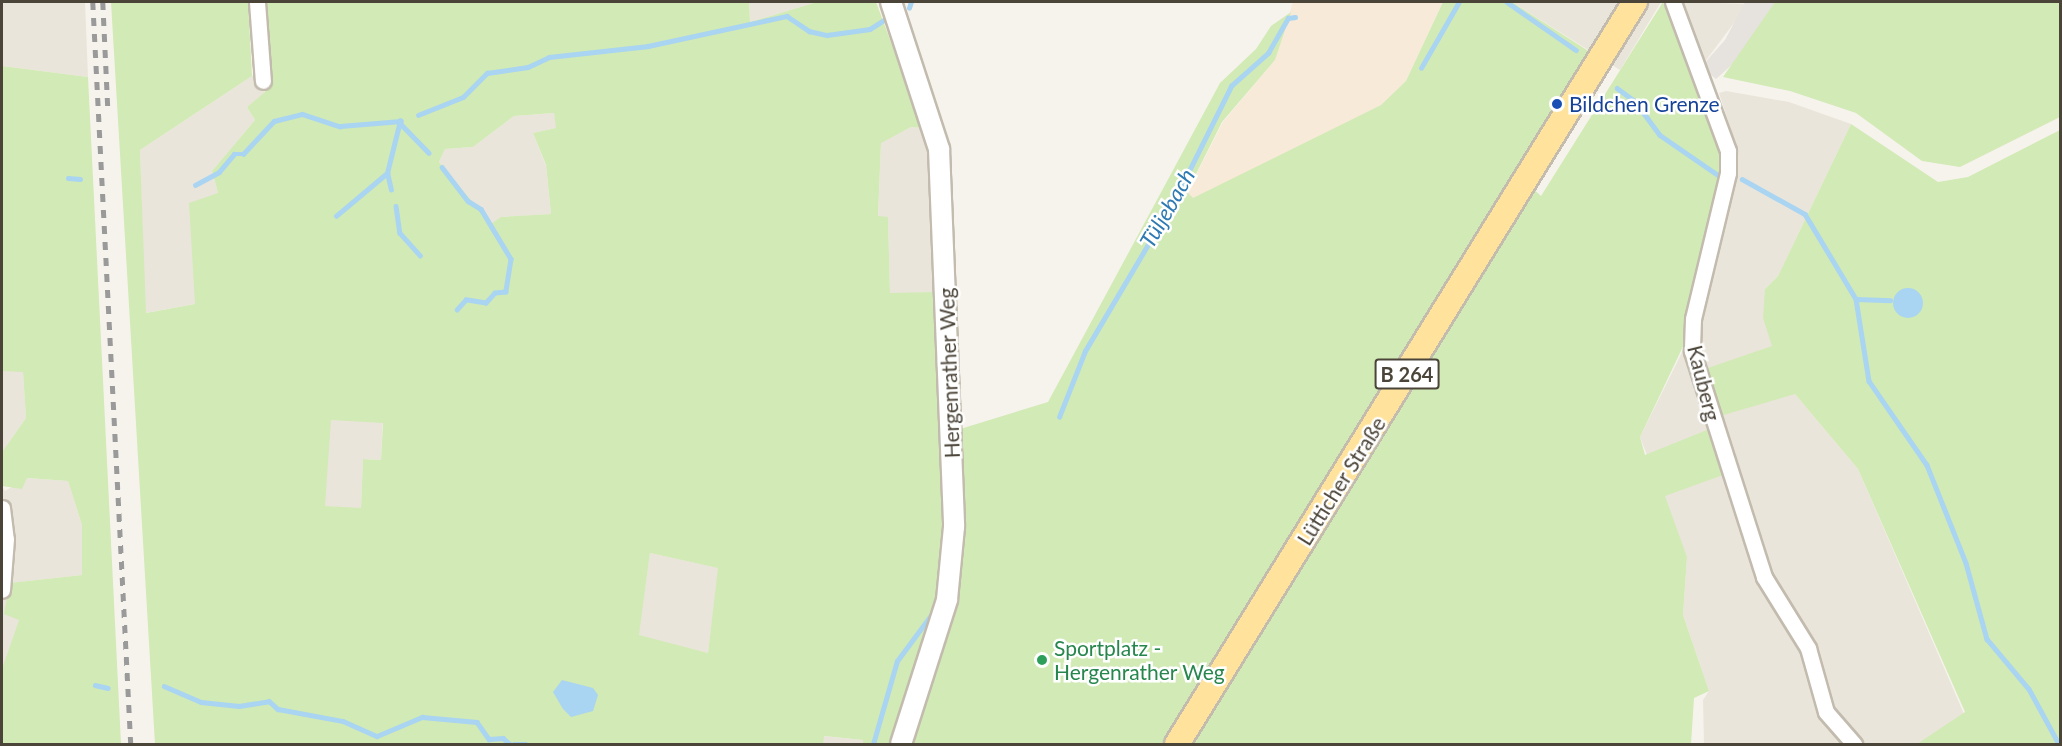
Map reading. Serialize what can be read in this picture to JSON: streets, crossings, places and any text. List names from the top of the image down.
{
  "streets": {
    "main road": ["B 264", "Lütticher Straße"],
    "street": ["Hergenrather Weg", "Kauberg"]
  },
  "water": ["Tüljebach"],
  "places": ["Bildchen Grenze", "Sportplatz - Hergenrather Weg"]
}
